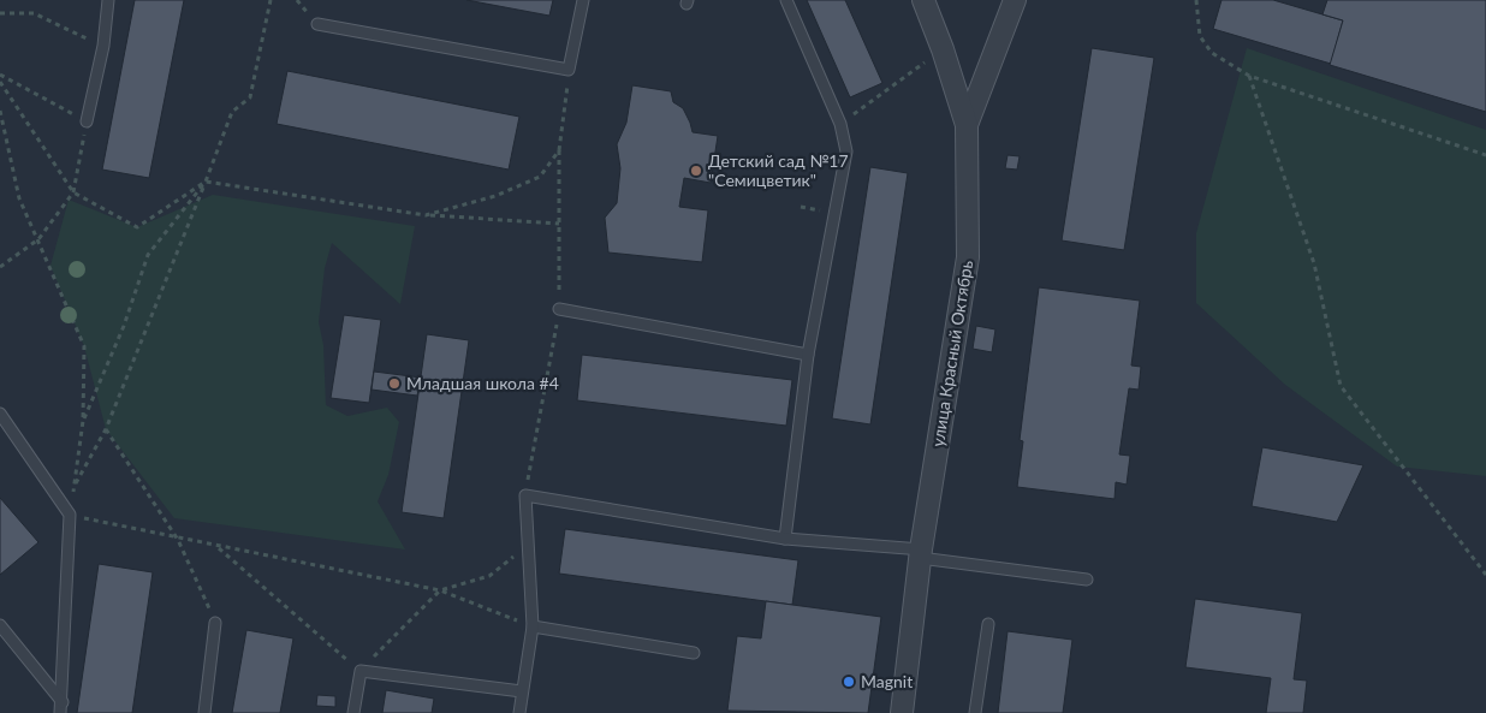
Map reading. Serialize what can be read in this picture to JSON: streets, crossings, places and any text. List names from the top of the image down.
{
  "streets": {
    "street": ["улица Красный Октябрь"]
  },
  "places": ["Детский сад №17 \"Семицветик\"", "Младшая школа #4", "Magnit"]
}
